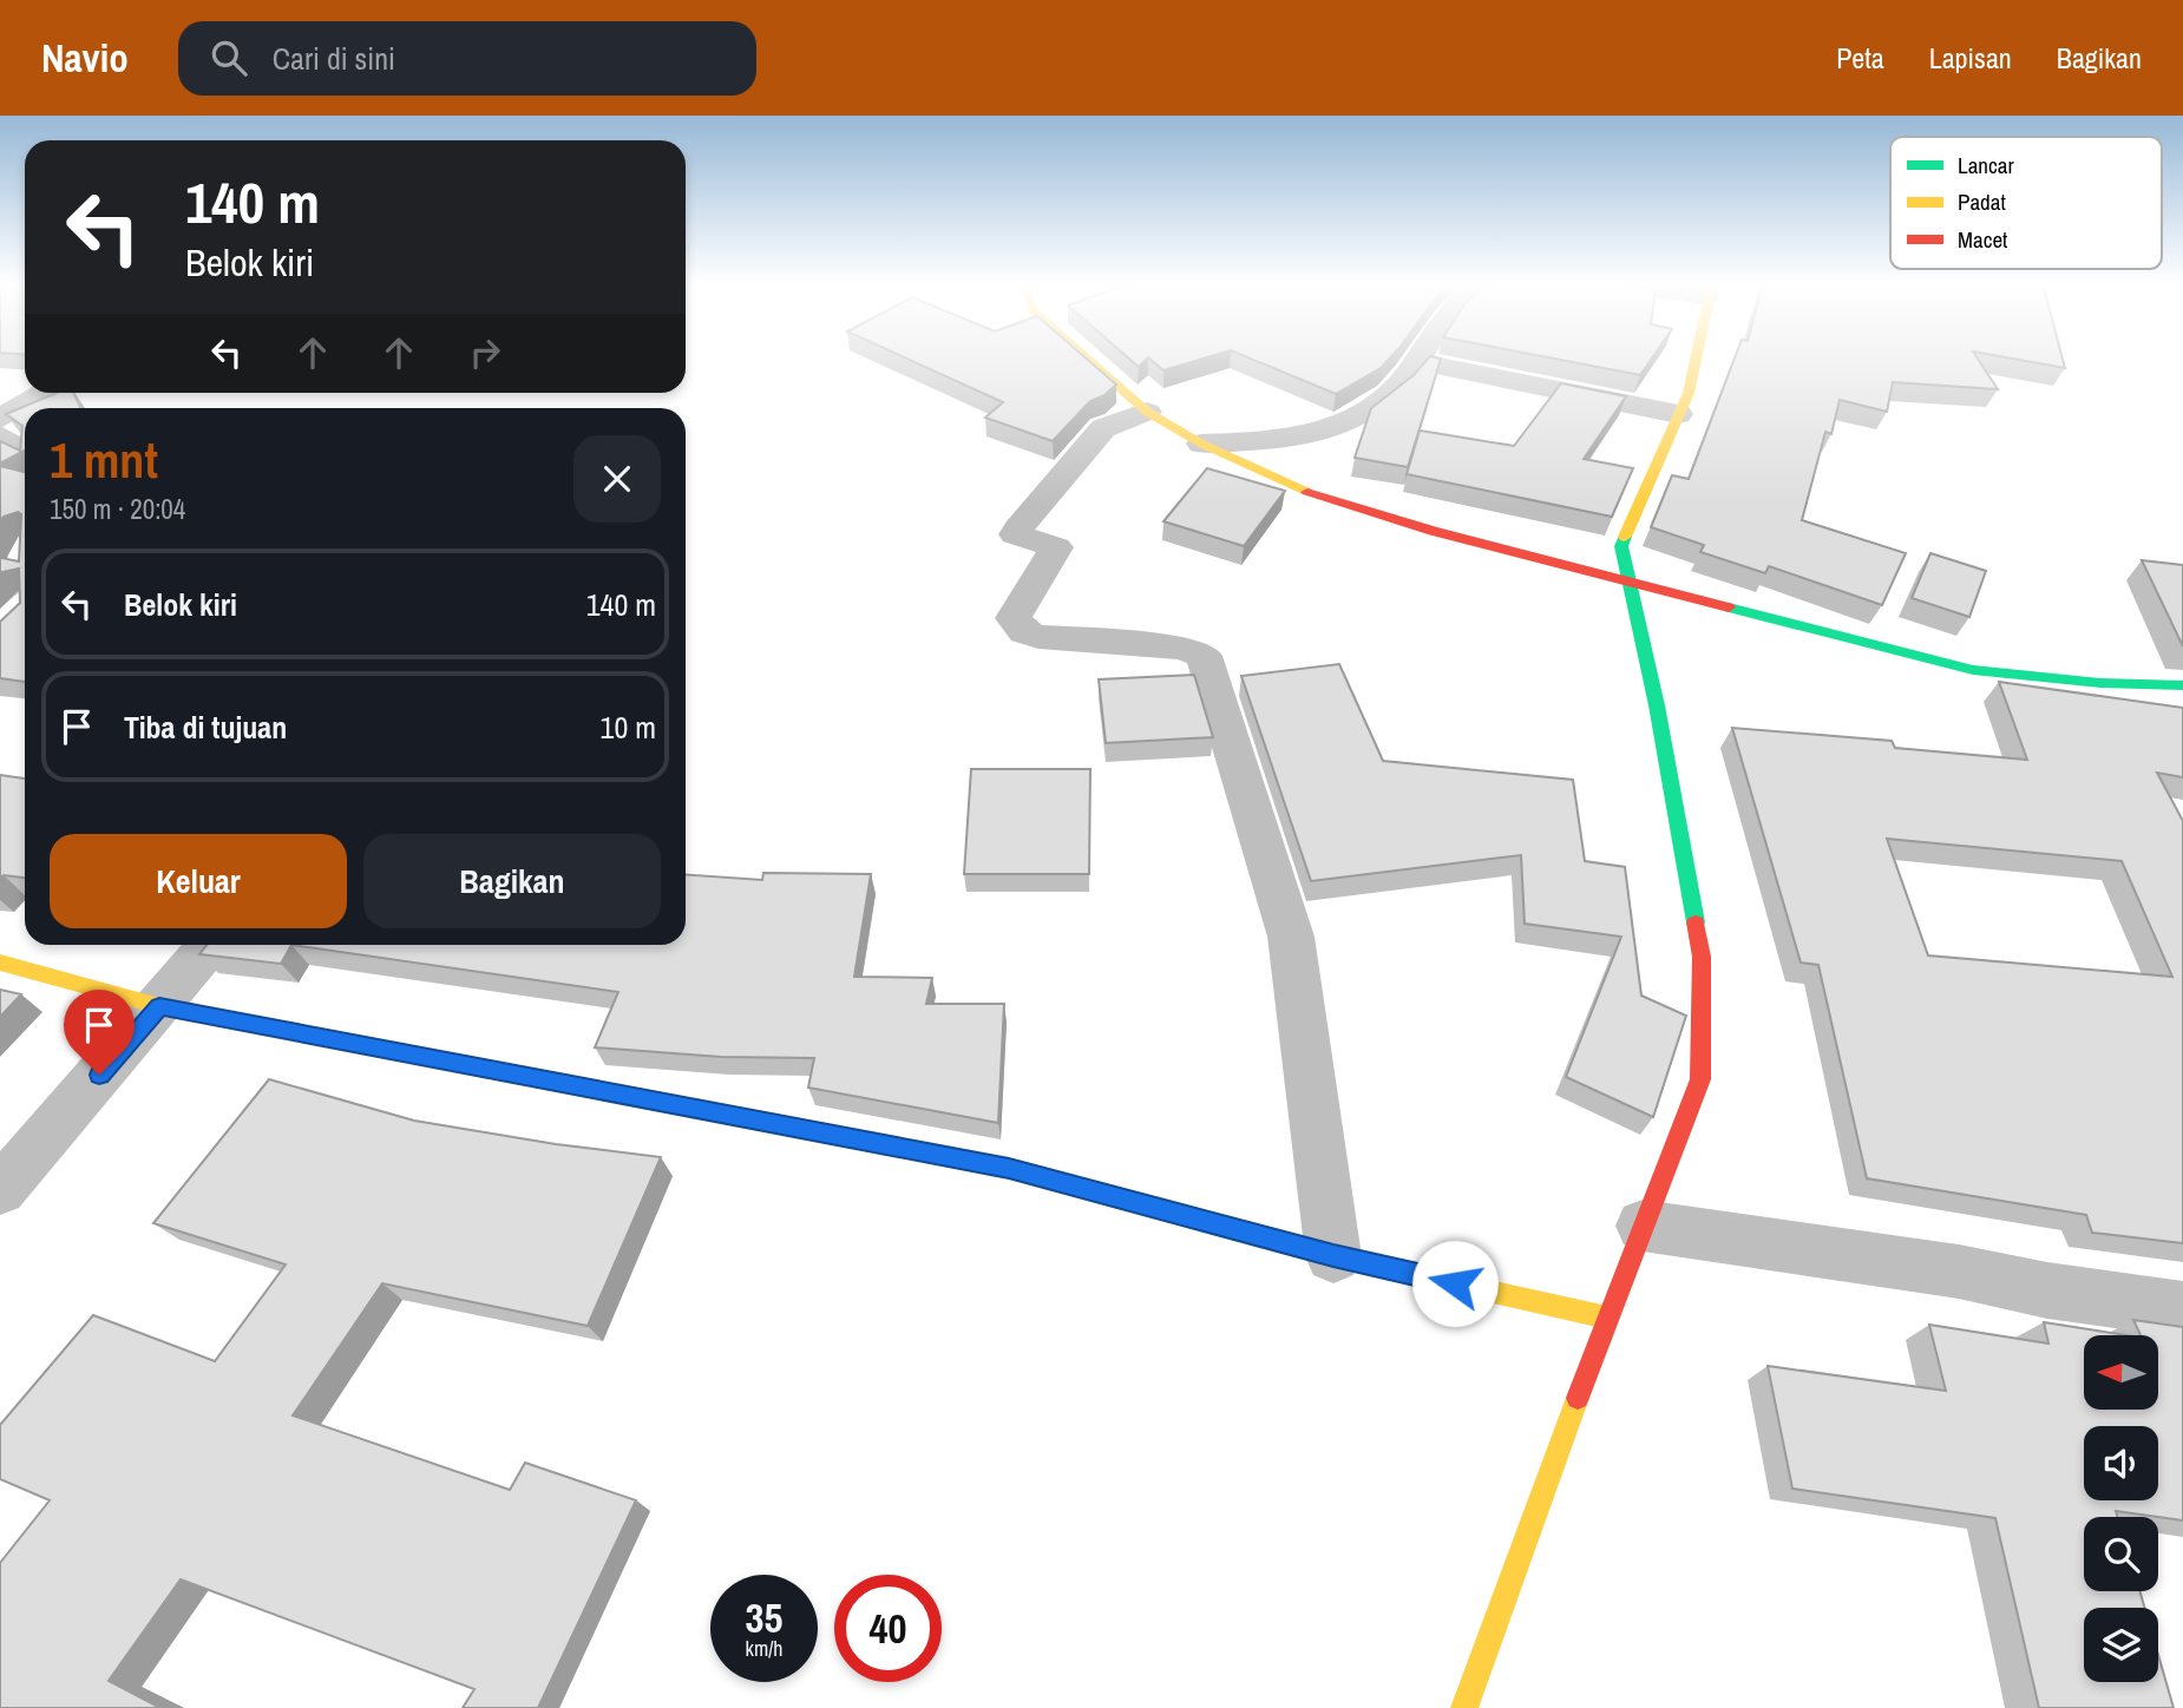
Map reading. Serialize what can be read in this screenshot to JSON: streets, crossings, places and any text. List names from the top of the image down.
{
  "legend": ["Lancar", "Padat", "Macet"],
  "north": "left",
  "page": {
    "header": "Navio",
    "search": "Cari di sini",
    "nav": ["Peta", "Lapisan", "Bagikan"],
    "turn": ["140 m", "Belok kiri"],
    "heading": ["1 mnt", "150 m · 20:04"],
    "list": [
      {
        "name": "Belok kiri",
        "value": "140 m"
      },
      {
        "name": "Tiba di tujuan",
        "value": "10 m"
      }
    ],
    "buttons": ["Keluar", "Bagikan"],
    "speed": "35 km/h",
    "limit": "40"
  }
}
